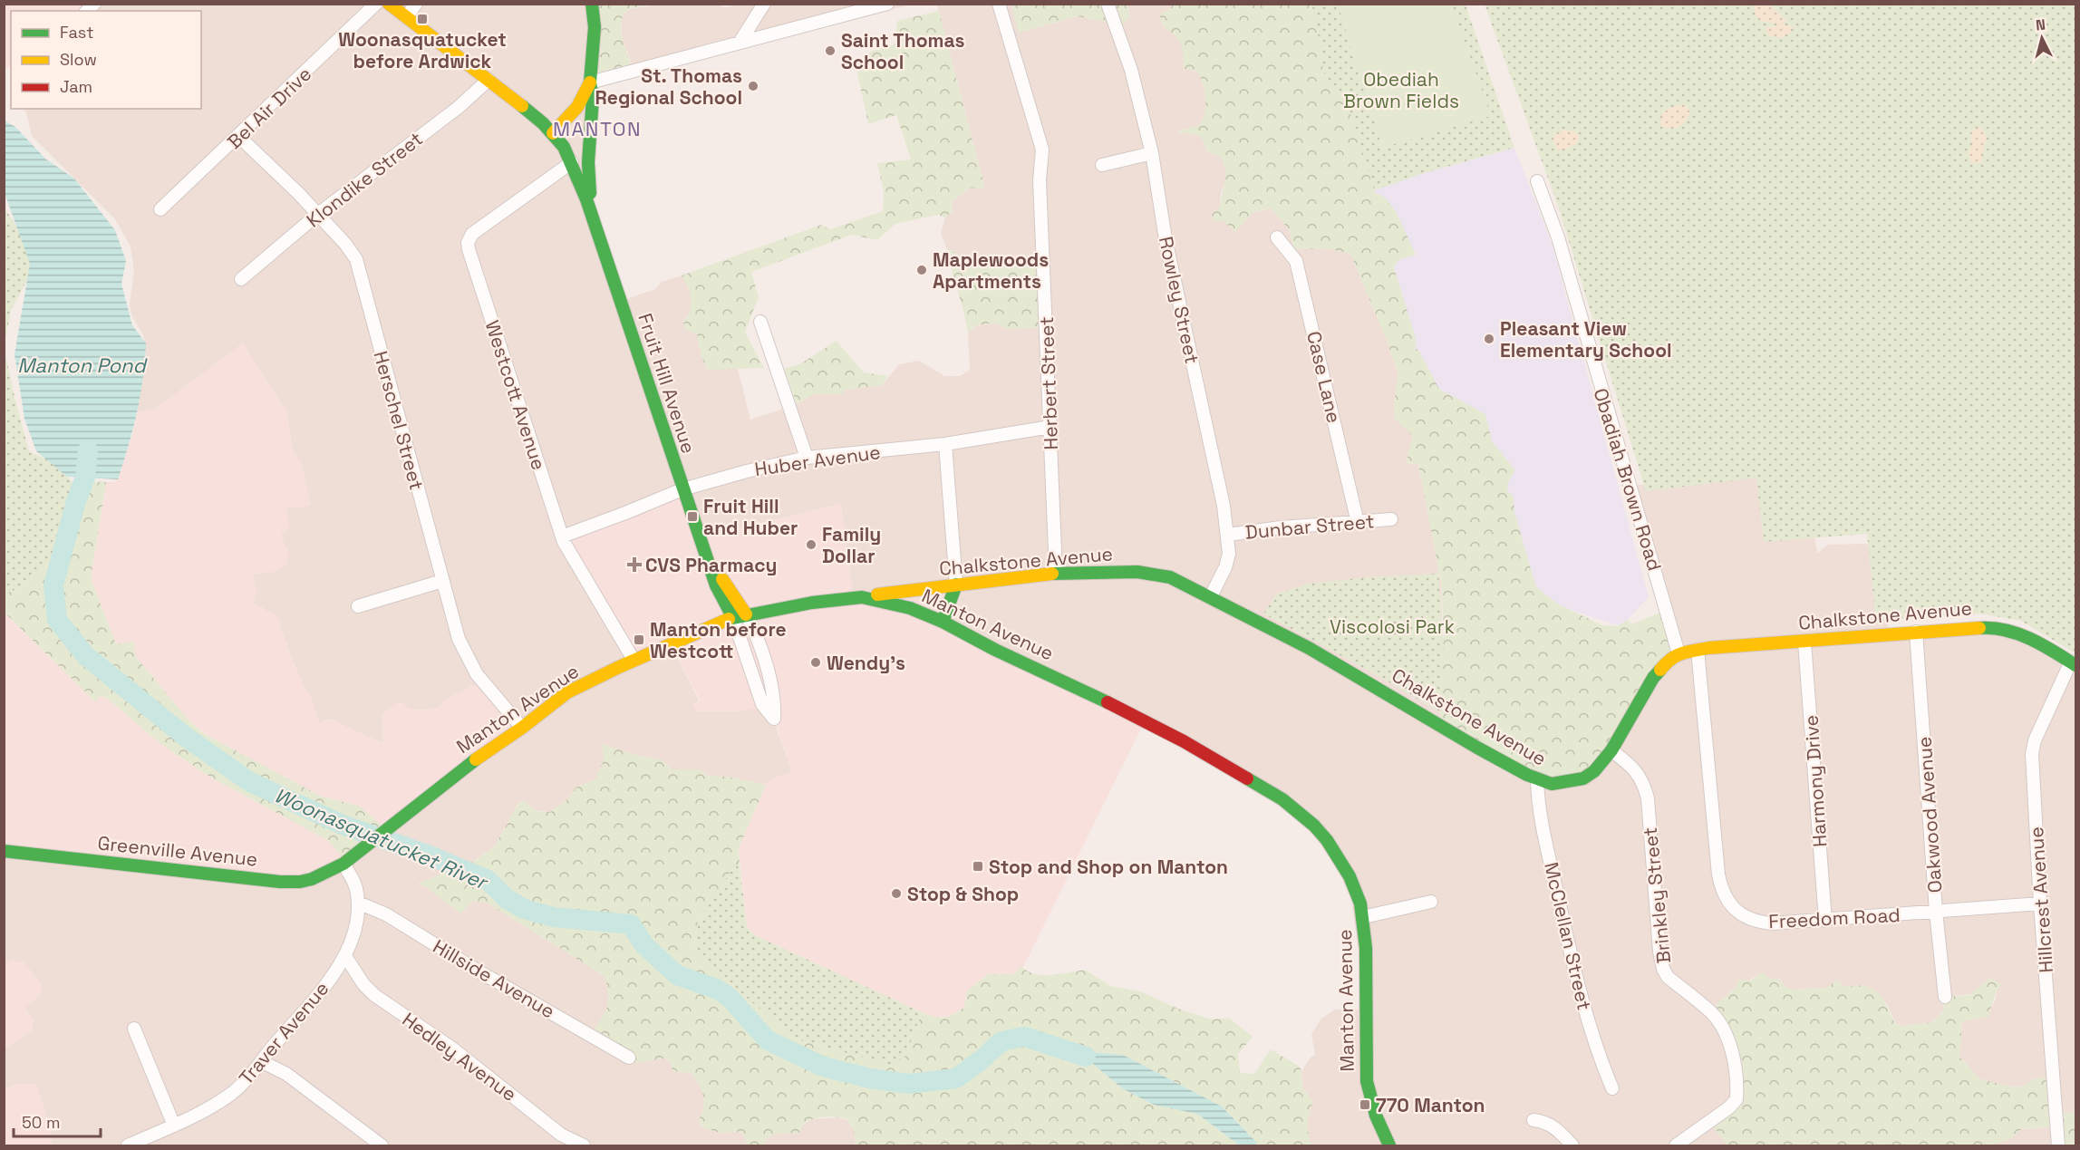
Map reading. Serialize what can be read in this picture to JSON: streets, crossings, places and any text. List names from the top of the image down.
{
  "streets": {
    "main road": [
      "Fruit Hill Avenue",
      "Chalkstone Avenue",
      "Manton Avenue",
      "Greenville Avenue"
    ],
    "street": [
      "Bel Air Drive",
      "Klondike Street",
      "Rowley Street",
      "Case Lane",
      "Herbert Street",
      "Westcott Avenue",
      "Herschel Street",
      "Huber Avenue",
      "Obadiah Brown Road",
      "Dunbar Street",
      "Harmony Drive",
      "Oakwood Avenue",
      "Brinkley Street",
      "Hillcrest Avenue",
      "Freedom Road",
      "McClellan Street",
      "Hillside Avenue",
      "Traver Avenue",
      "Hedley Avenue"
    ]
  },
  "crossings": [
    ["Bel Air Drive", "Herschel Street"],
    ["Klondike Street", "Fruit Hill Avenue"],
    ["Klondike Street", "Herschel Street"],
    ["Rowley Street", "Dunbar Street"],
    ["Rowley Street", "Chalkstone Avenue"],
    ["Case Lane", "Dunbar Street"],
    ["Fruit Hill Avenue", "Westcott Avenue"],
    ["Fruit Hill Avenue", "Huber Avenue"],
    ["Fruit Hill Avenue", "Manton Avenue"],
    ["Herbert Street", "Huber Avenue"],
    ["Herbert Street", "Chalkstone Avenue"],
    ["Westcott Avenue", "Huber Avenue"],
    ["Westcott Avenue", "Manton Avenue"],
    ["Herschel Street", "Manton Avenue"],
    ["Obadiah Brown Road", "Chalkstone Avenue"],
    ["Chalkstone Avenue", "Manton Avenue"],
    ["Chalkstone Avenue", "Harmony Drive"],
    ["Chalkstone Avenue", "Oakwood Avenue"],
    ["Chalkstone Avenue", "Brinkley Street"],
    ["Chalkstone Avenue", "Hillcrest Avenue"],
    ["Chalkstone Avenue", "Freedom Road"],
    ["Chalkstone Avenue", "McClellan Street"],
    ["Manton Avenue", "Greenville Avenue"],
    ["Manton Avenue", "Traver Avenue"],
    ["Harmony Drive", "Freedom Road"],
    ["Oakwood Avenue", "Freedom Road"],
    ["Greenville Avenue", "Traver Avenue"],
    ["Hillcrest Avenue", "Freedom Road"],
    ["Hillside Avenue", "Traver Avenue"],
    ["Traver Avenue", "Hedley Avenue"]
  ],
  "districts": ["MANTON"],
  "water": ["Manton Pond", "Woonasquatucket River"],
  "parks": ["Obediah Brown Fields", "Viscolosi Park"],
  "places": {
    "transit": [
      "Woonasquatucket before Ardwick",
      "Fruit Hill and Huber",
      "Manton before Westcott",
      "Stop and Shop on Manton",
      "770 Manton"
    ],
    "other": [
      "Saint Thomas School",
      "St. Thomas Regional School",
      "Maplewoods Apartments",
      "Pleasant View Elementary School",
      "Family Dollar",
      "Wendy's",
      "Stop & Shop"
    ],
    "health": ["CVS Pharmacy"]
  },
  "legend": ["Fast", "Slow", "Jam"],
  "scale_bar": "50 m",
  "north": "top"
}
